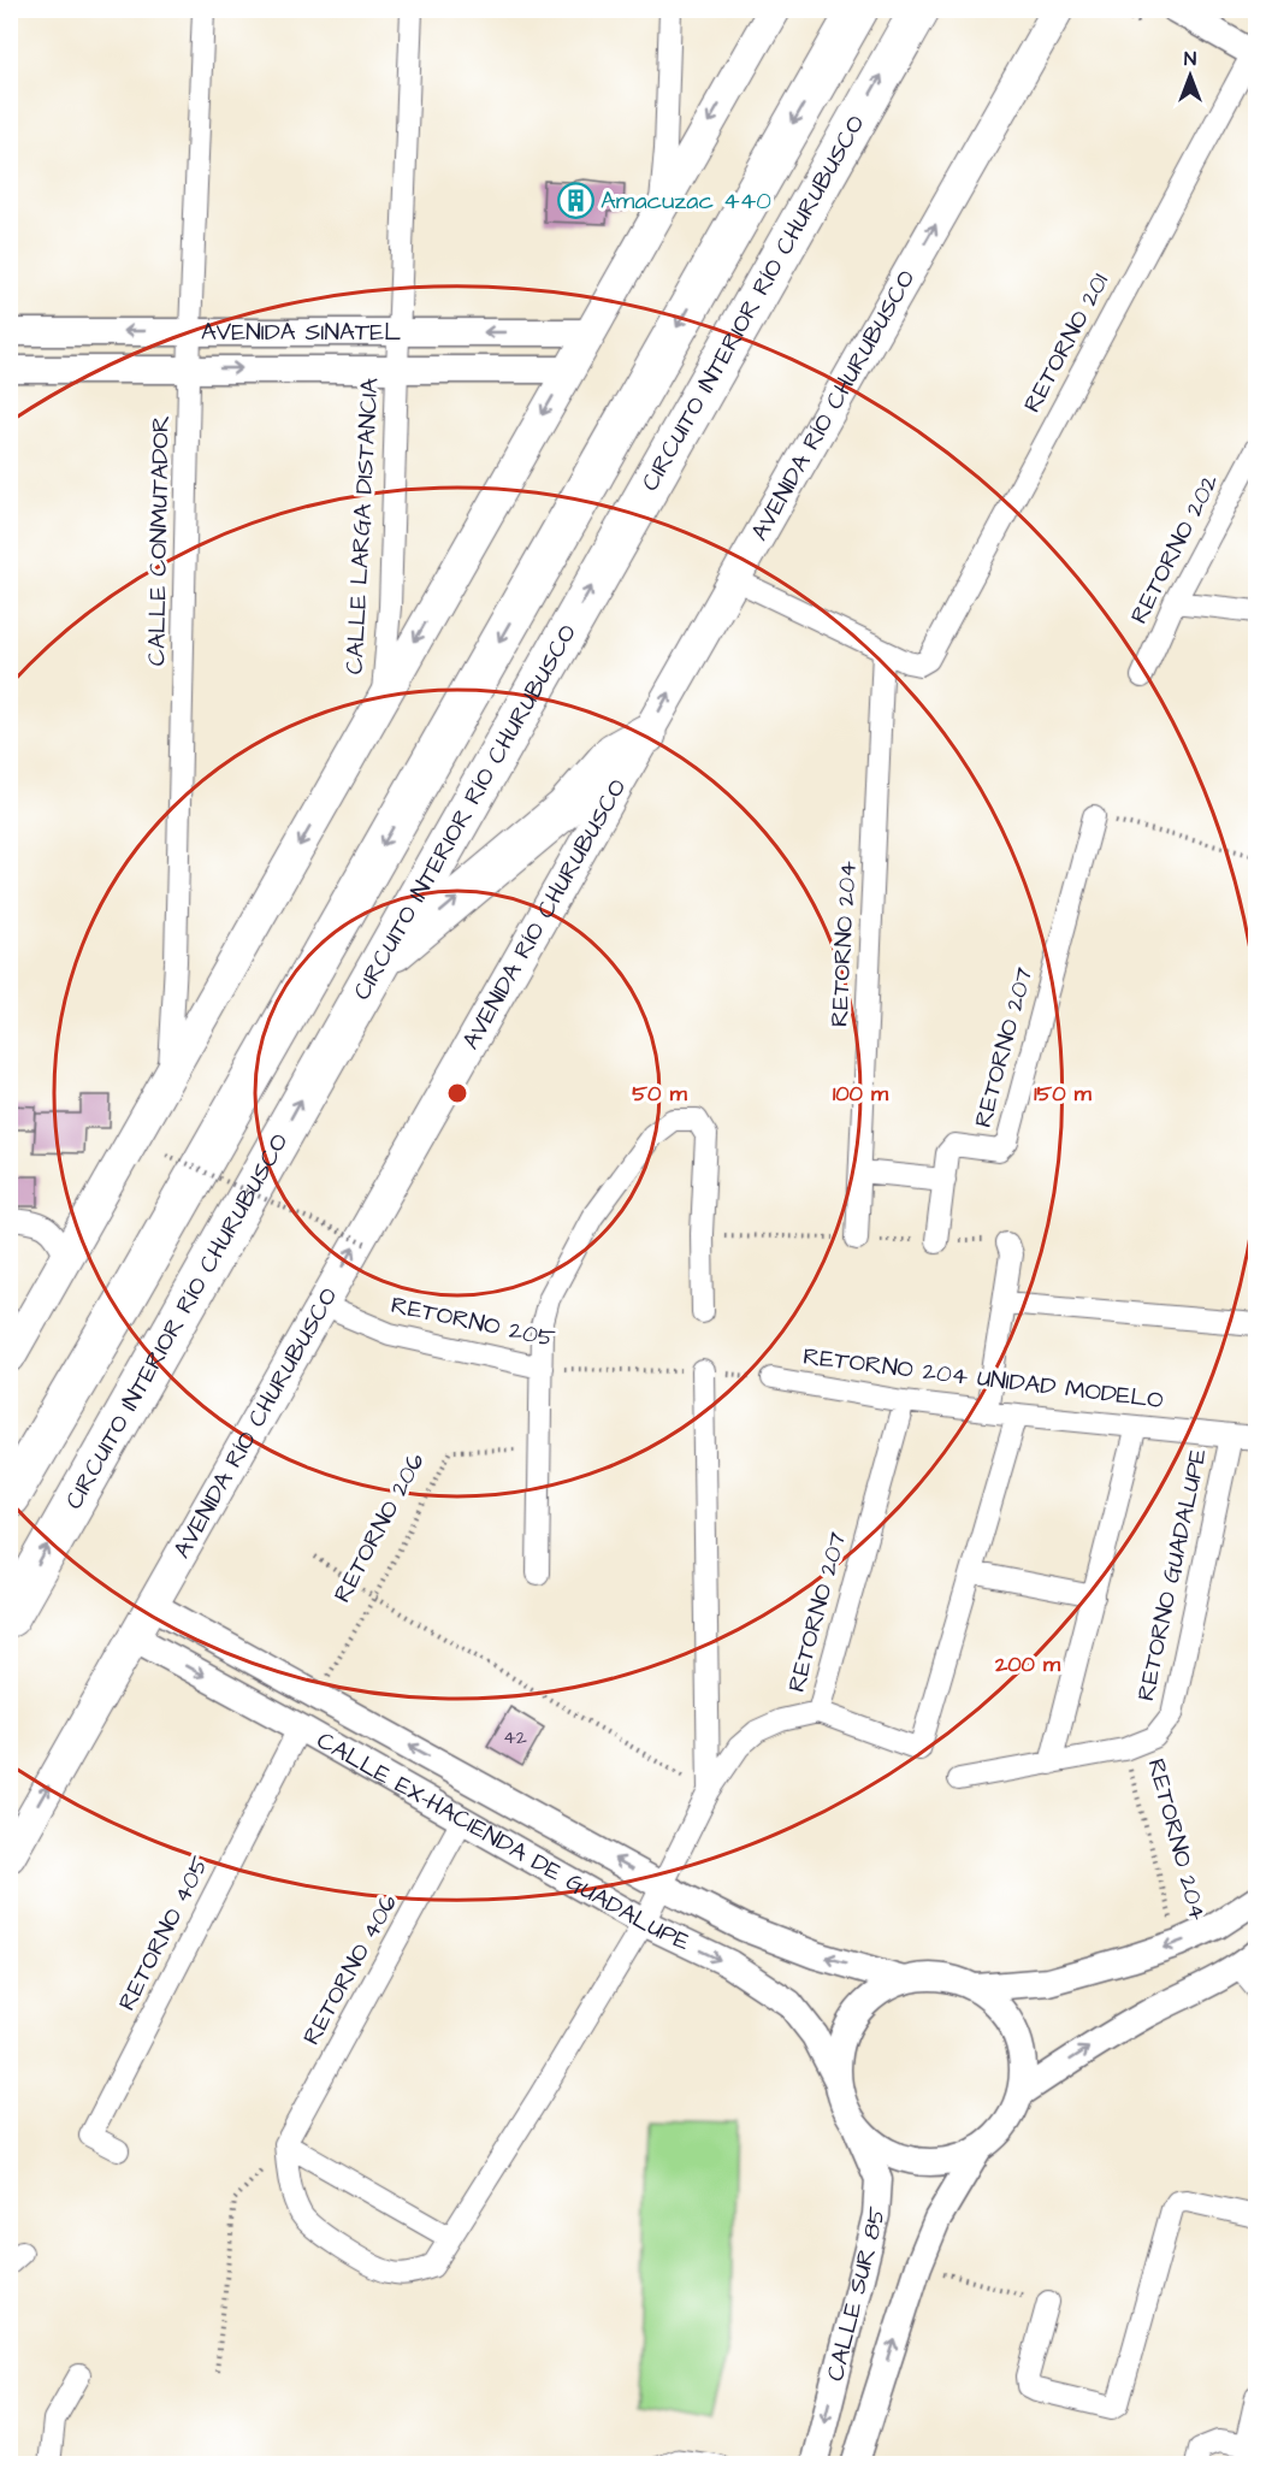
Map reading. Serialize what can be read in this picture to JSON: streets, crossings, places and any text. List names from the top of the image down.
{
  "streets": {
    "highway": ["CIRCUITO INTERIOR RÍO CHURUBUSCO"],
    "main road": ["AVENIDA RÍO CHURUBUSCO"],
    "street": [
      "AVENIDA SINATEL",
      "RETORNO 201",
      "CALLE LARGA DISTANCIA",
      "CALLE CONMUTADOR",
      "RETORNO 202",
      "RETORNO 204",
      "RETORNO 207",
      "RETORNO 205",
      "RETORNO 204 UNIDAD MODELO",
      "RETORNO GUADALUPE",
      "CALLE EX-HACIENDA DE GUADALUPE",
      "RETORNO 405",
      "RETORNO 406",
      "CALLE SUR 85"
    ],
    "path": ["RETORNO 206"]
  },
  "crossings": [
    ["AVENIDA SINATEL", "CALLE LARGA DISTANCIA"],
    ["AVENIDA SINATEL", "CALLE CONMUTADOR"],
    ["RETORNO 201", "RETORNO 204"],
    ["AVENIDA RÍO CHURUBUSCO", "RETORNO 205"],
    ["AVENIDA RÍO CHURUBUSCO", "CALLE EX-HACIENDA DE GUADALUPE"],
    ["RETORNO 204", "RETORNO GUADALUPE"],
    ["RETORNO 207", "RETORNO 204 UNIDAD MODELO"],
    ["RETORNO 205", "RETORNO 204 UNIDAD MODELO"],
    ["RETORNO 204 UNIDAD MODELO", "RETORNO GUADALUPE"],
    ["CALLE EX-HACIENDA DE GUADALUPE", "RETORNO 405"],
    ["CALLE EX-HACIENDA DE GUADALUPE", "RETORNO 406"],
    ["CALLE EX-HACIENDA DE GUADALUPE", "CALLE SUR 85"]
  ],
  "places": {
    "building": ["Amacuzac 440"]
  },
  "house_numbers": ["42"],
  "north": "top",
  "rings": [
    "50 m",
    "100 m",
    "150 m",
    "200 m"
  ]
}
